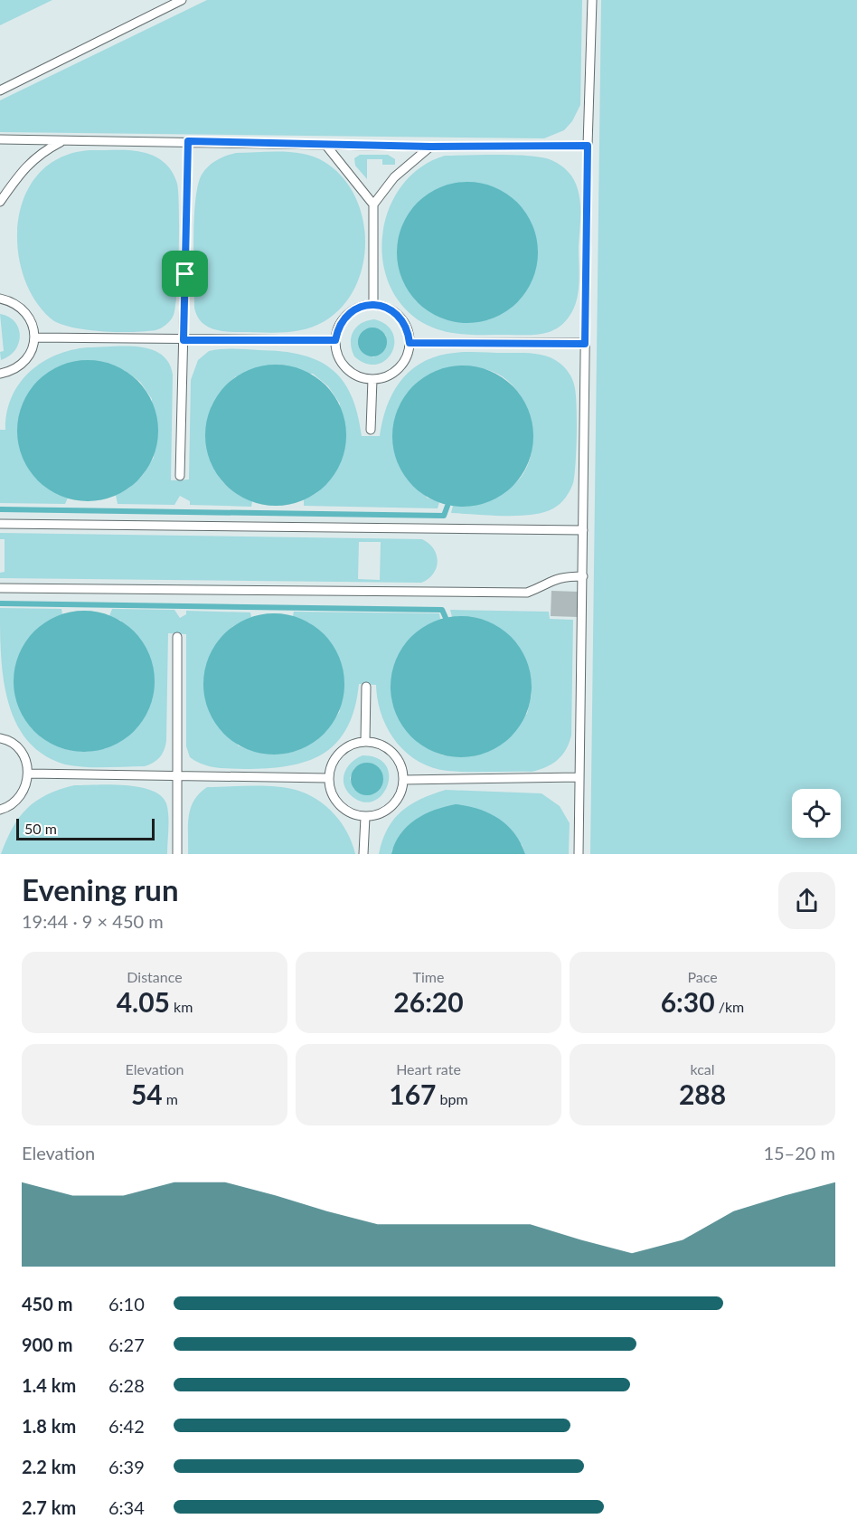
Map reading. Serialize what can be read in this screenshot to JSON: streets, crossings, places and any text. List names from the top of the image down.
{
  "scale_bar": "50 m",
  "page": {
    "scale": "50 m",
    "heading": ["Evening run", "19:44 · 9 × 450 m"],
    "stats": [
      ["Distance", "4.05 km"],
      ["Time", "26:20"],
      ["Pace", "6:30 /km"],
      ["Elevation", "54 m"],
      ["Heart rate", "167 bpm"],
      ["kcal", "288"]
    ],
    "chart": ["Elevation", "15–20 m"],
    "list": [
      {
        "name": "450 m",
        "note": "6:10"
      },
      {
        "name": "900 m",
        "note": "6:27"
      },
      {
        "name": "1.4 km",
        "note": "6:28"
      },
      {
        "name": "1.8 km",
        "note": "6:42"
      },
      {
        "name": "2.2 km",
        "note": "6:39"
      },
      {
        "name": "2.7 km",
        "note": "6:34"
      }
    ]
  }
}
